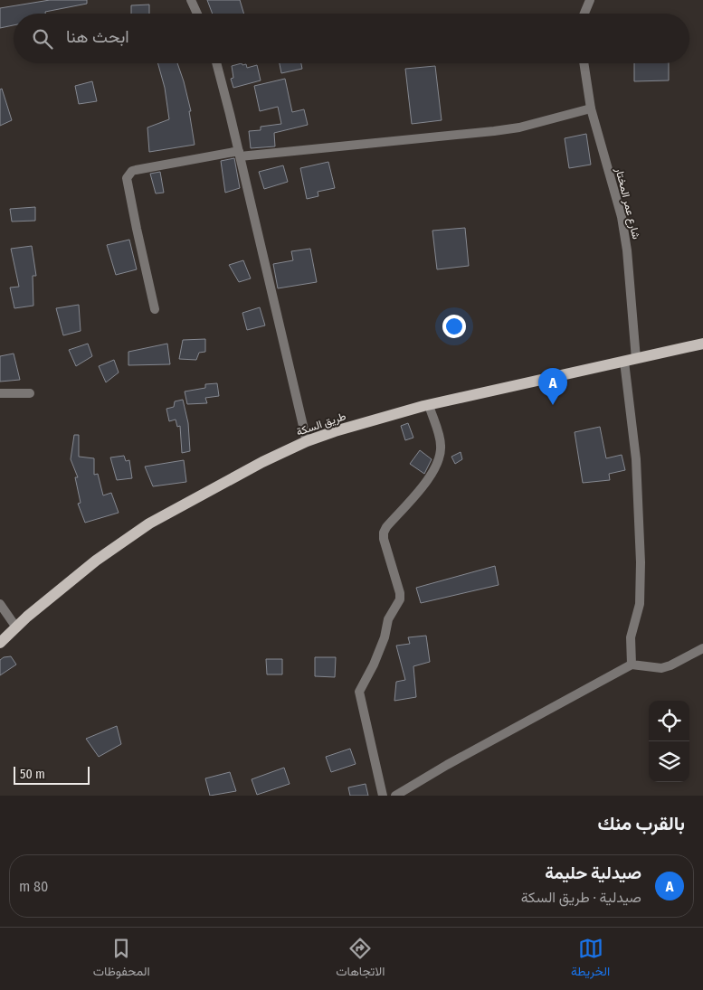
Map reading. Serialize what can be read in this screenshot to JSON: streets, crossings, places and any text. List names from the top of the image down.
{
  "streets": {
    "main road": ["طريق السكة"],
    "street": ["شارع عمر المختار"]
  },
  "crossings": [
    ["شارع عمر المختار", "طريق السكة"]
  ],
  "scale_bar": "50 m",
  "page": {
    "search": "ابحث هنا",
    "pins": "A",
    "scale": "50 m",
    "heading": "بالقرب منك",
    "list": [
      {
        "mark": "A",
        "name": "صيدلية حليمة",
        "note": "صيدلية · طريق السكة",
        "value": "80 m"
      }
    ],
    "nav": ["الخريطة", "الاتجاهات", "المحفوظات"]
  }
}
